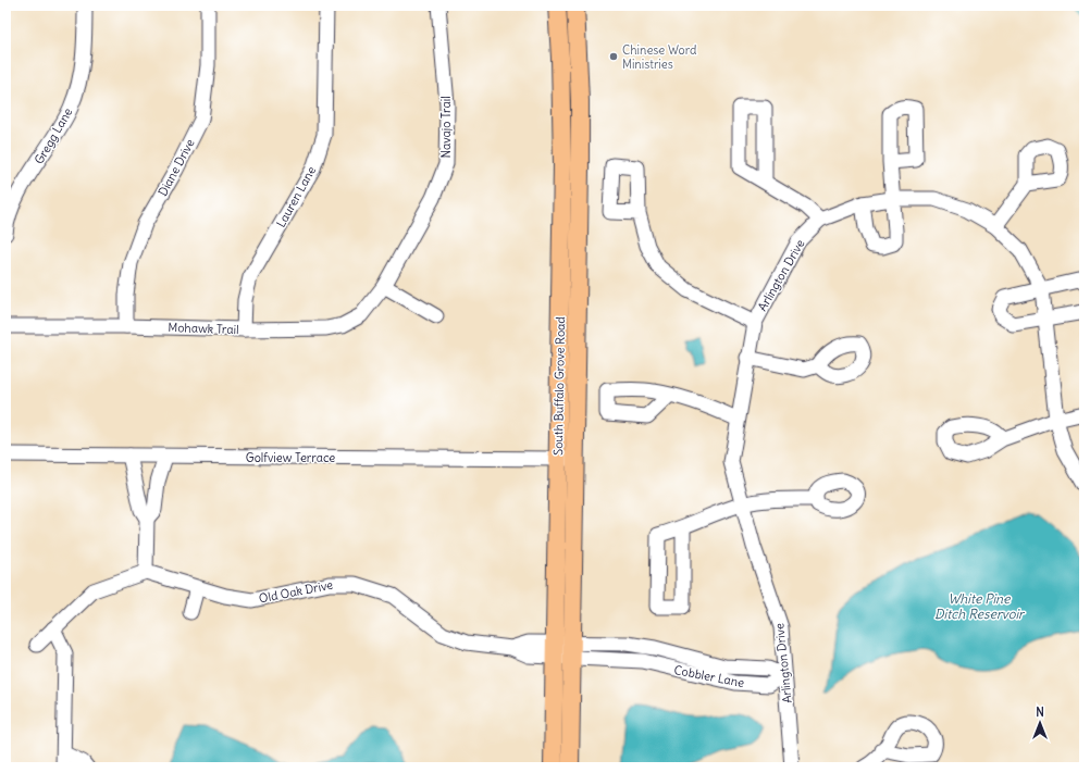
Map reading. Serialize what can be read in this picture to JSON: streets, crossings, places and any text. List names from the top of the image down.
{
  "streets": {
    "main road": ["South Buffalo Grove Road"],
    "street": [
      "Navajo Trail",
      "Gregg Lane",
      "Diane Drive",
      "Lauren Lane",
      "Arlington Drive",
      "Mohawk Trail",
      "Golfview Terrace",
      "Old Oak Drive",
      "Cobbler Lane"
    ]
  },
  "crossings": [
    ["Navajo Trail", "Mohawk Trail"],
    ["Diane Drive", "Mohawk Trail"],
    ["Lauren Lane", "Mohawk Trail"],
    ["Arlington Drive", "Cobbler Lane"],
    ["South Buffalo Grove Road", "Golfview Terrace"],
    ["South Buffalo Grove Road", "Old Oak Drive"],
    ["South Buffalo Grove Road", "Cobbler Lane"],
    ["Old Oak Drive", "Cobbler Lane"]
  ],
  "water": ["White Pine Ditch Reservoir"],
  "places": ["Chinese Word Ministries"],
  "north": "top"
}
